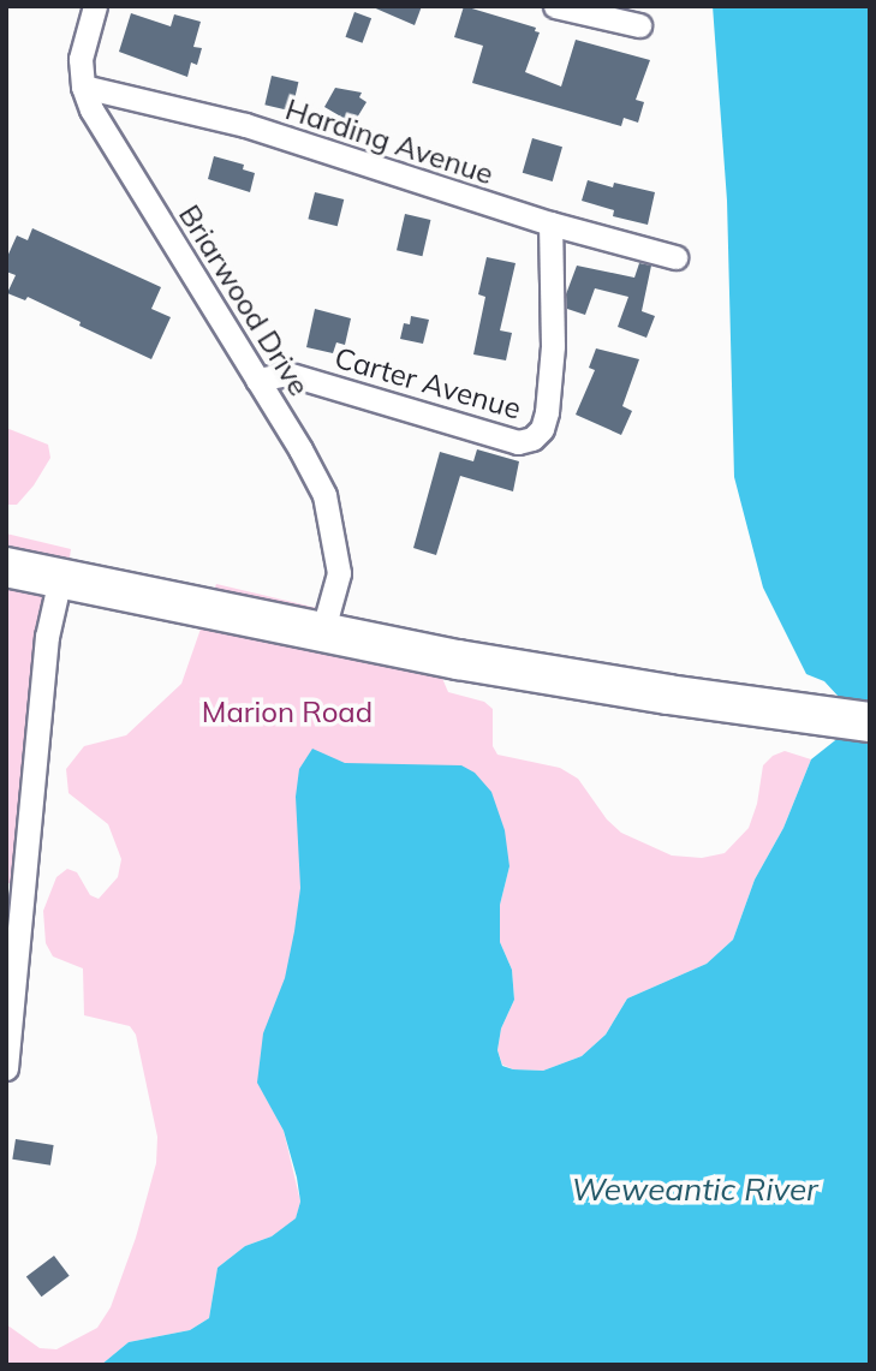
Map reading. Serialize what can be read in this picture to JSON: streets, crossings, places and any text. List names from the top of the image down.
{
  "streets": {
    "street": ["Harding Avenue", "Briarwood Drive", "Carter Avenue"]
  },
  "crossings": [
    ["Harding Avenue", "Briarwood Drive"],
    ["Harding Avenue", "Carter Avenue"],
    ["Briarwood Drive", "Carter Avenue"]
  ],
  "water": ["Weweantic River"],
  "parks": ["Marion Road"]
}
